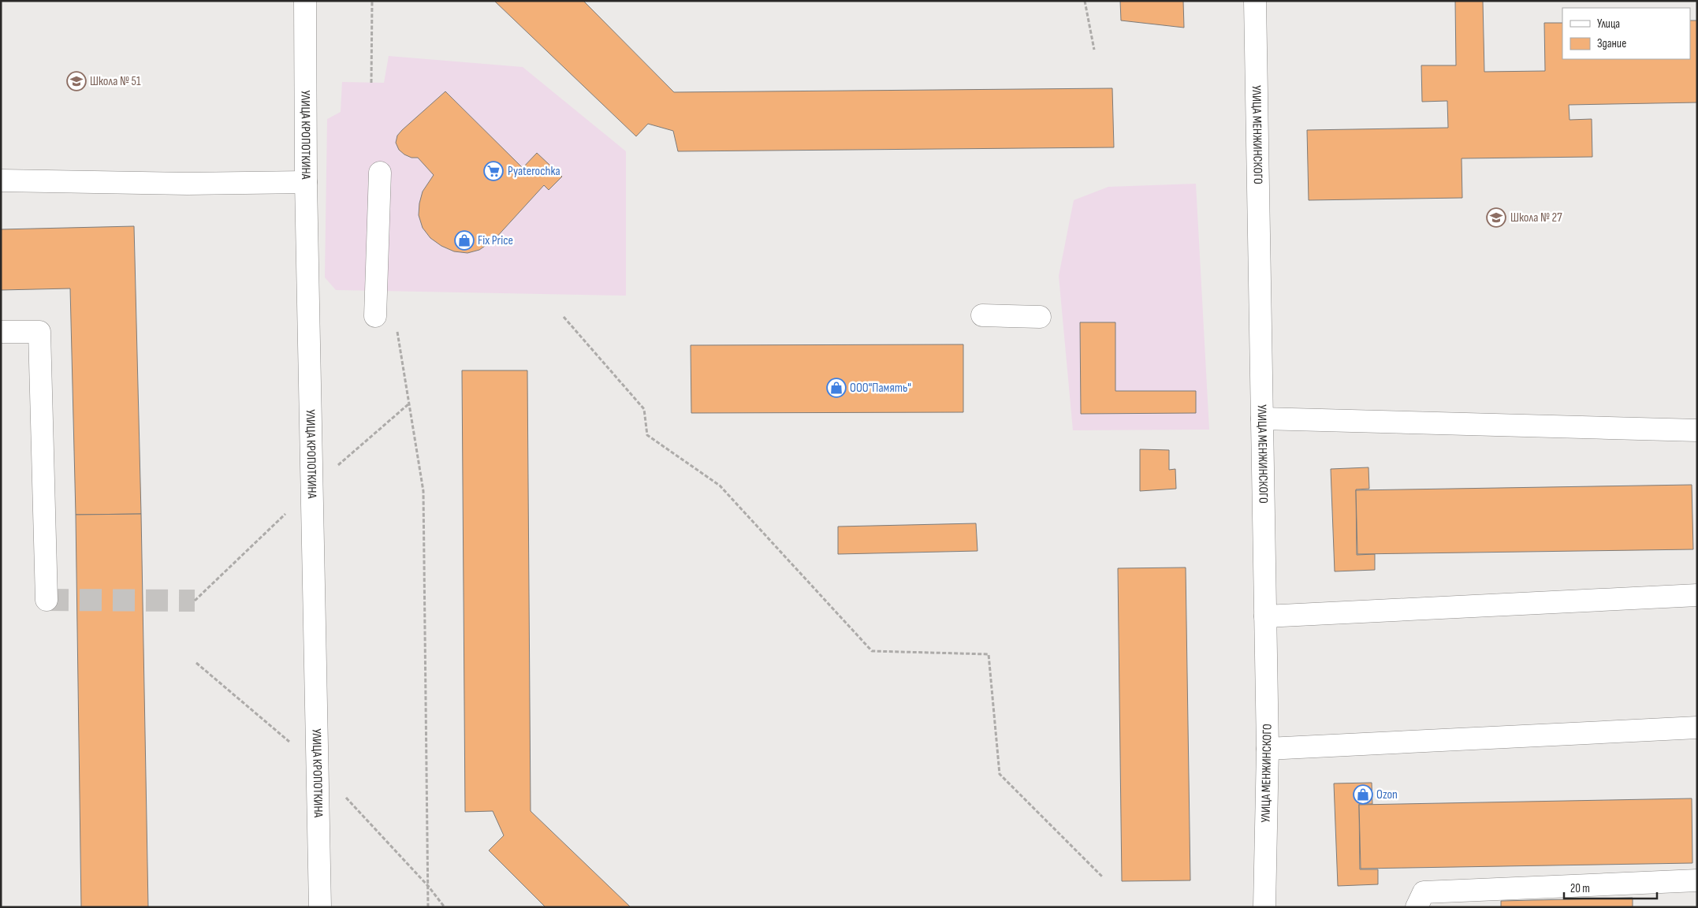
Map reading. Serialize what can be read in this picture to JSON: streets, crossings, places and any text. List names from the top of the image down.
{
  "streets": {
    "street": ["УЛИЦА КРОПОТКИНА", "УЛИЦА МЕНЖИНСКОГО"]
  },
  "places": {
    "school or university": ["Школа № 51", "Школа № 27"],
    "supermarket": ["Pyaterochka"],
    "shop": ["Fix Price", "ООО\"Память\"", "Ozon"]
  },
  "legend": ["Улица", "Здание"],
  "scale_bar": "20 m"
}
